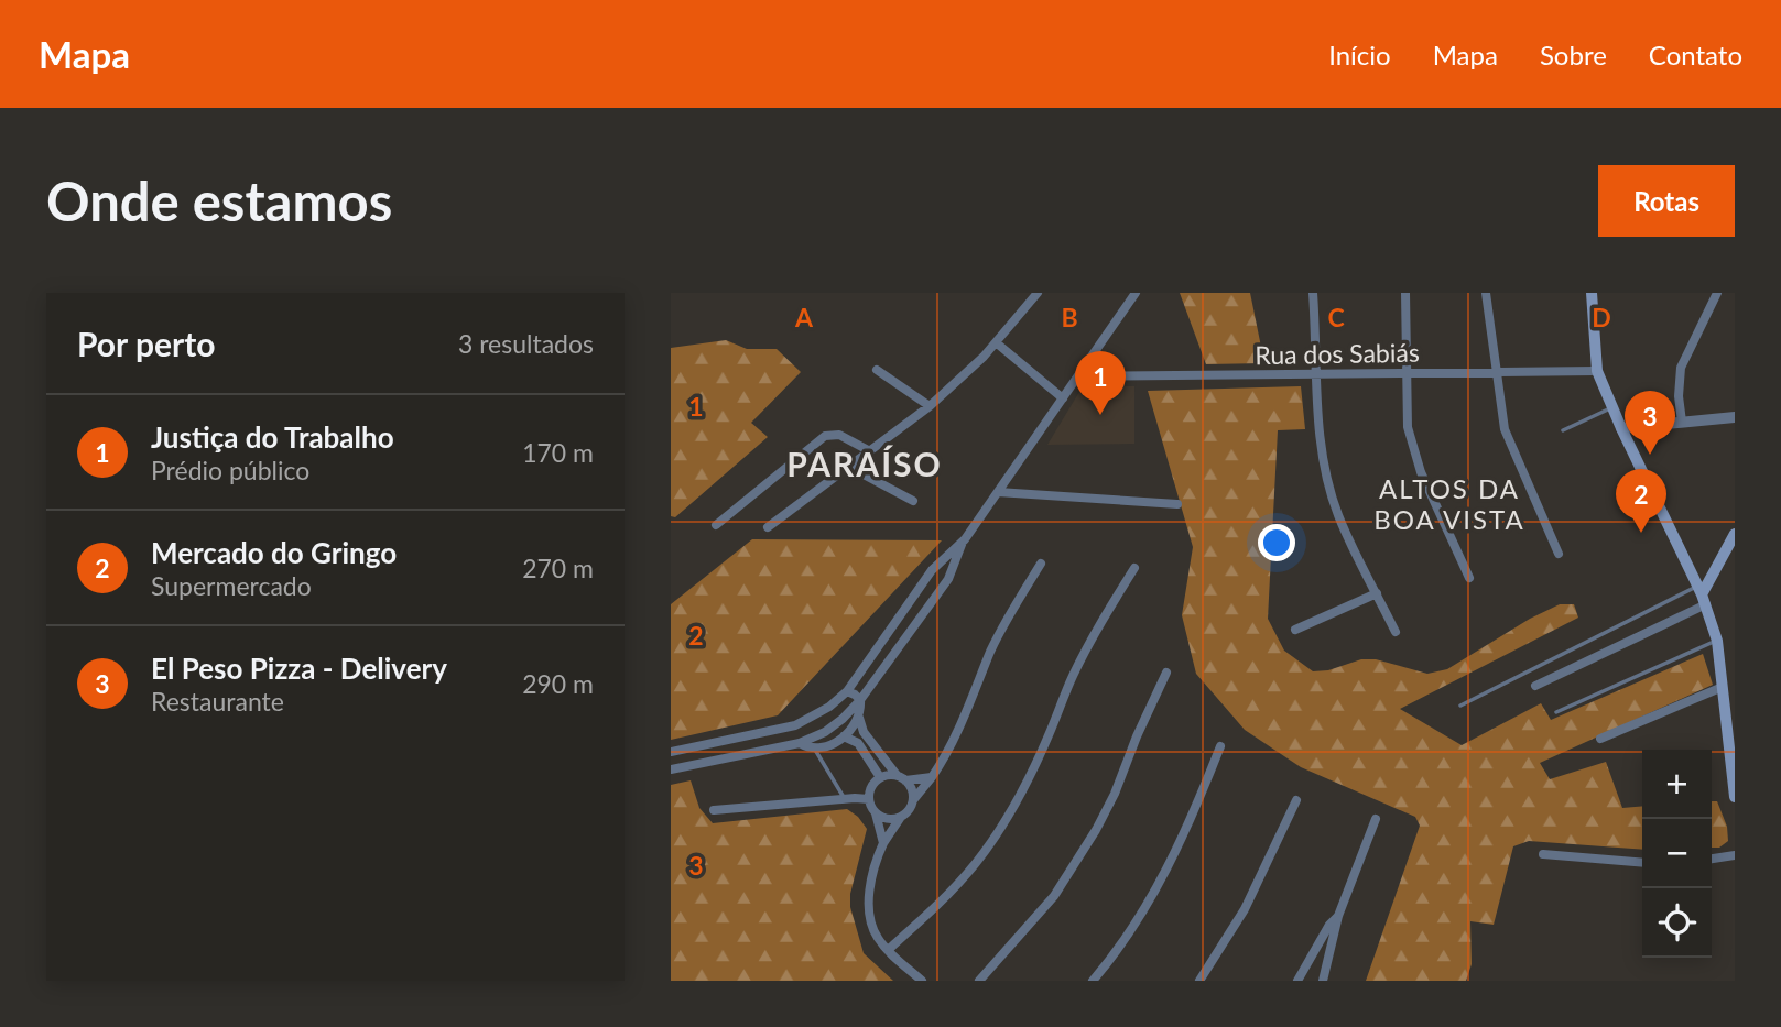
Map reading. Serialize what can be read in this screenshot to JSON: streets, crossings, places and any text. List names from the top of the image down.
{
  "streets": {
    "street": ["Rua dos Sabiás"]
  },
  "districts": ["PARAÍSO", "ALTOS DA BOA VISTA"],
  "page": {
    "header": "Mapa",
    "nav": [
      "Início",
      "Mapa",
      "Sobre",
      "Contato"
    ],
    "buttons": "Rotas",
    "title": "Onde estamos",
    "heading": ["Por perto", "3 resultados"],
    "pins": ["1", "3", "2"],
    "list": [
      {
        "mark": "1",
        "name": "Justiça do Trabalho",
        "note": "Prédio público",
        "value": "170 m"
      },
      {
        "mark": "2",
        "name": "Mercado do Gringo",
        "note": "Supermercado",
        "value": "270 m"
      },
      {
        "mark": "3",
        "name": "El Peso Pizza - Delivery",
        "note": "Restaurante",
        "value": "290 m"
      }
    ],
    "map_buttons": ["+", "−"]
  },
  "grid": {
    "columns": [
      "A",
      "B",
      "C",
      "D"
    ],
    "rows": ["1", "2", "3"]
  }
}
